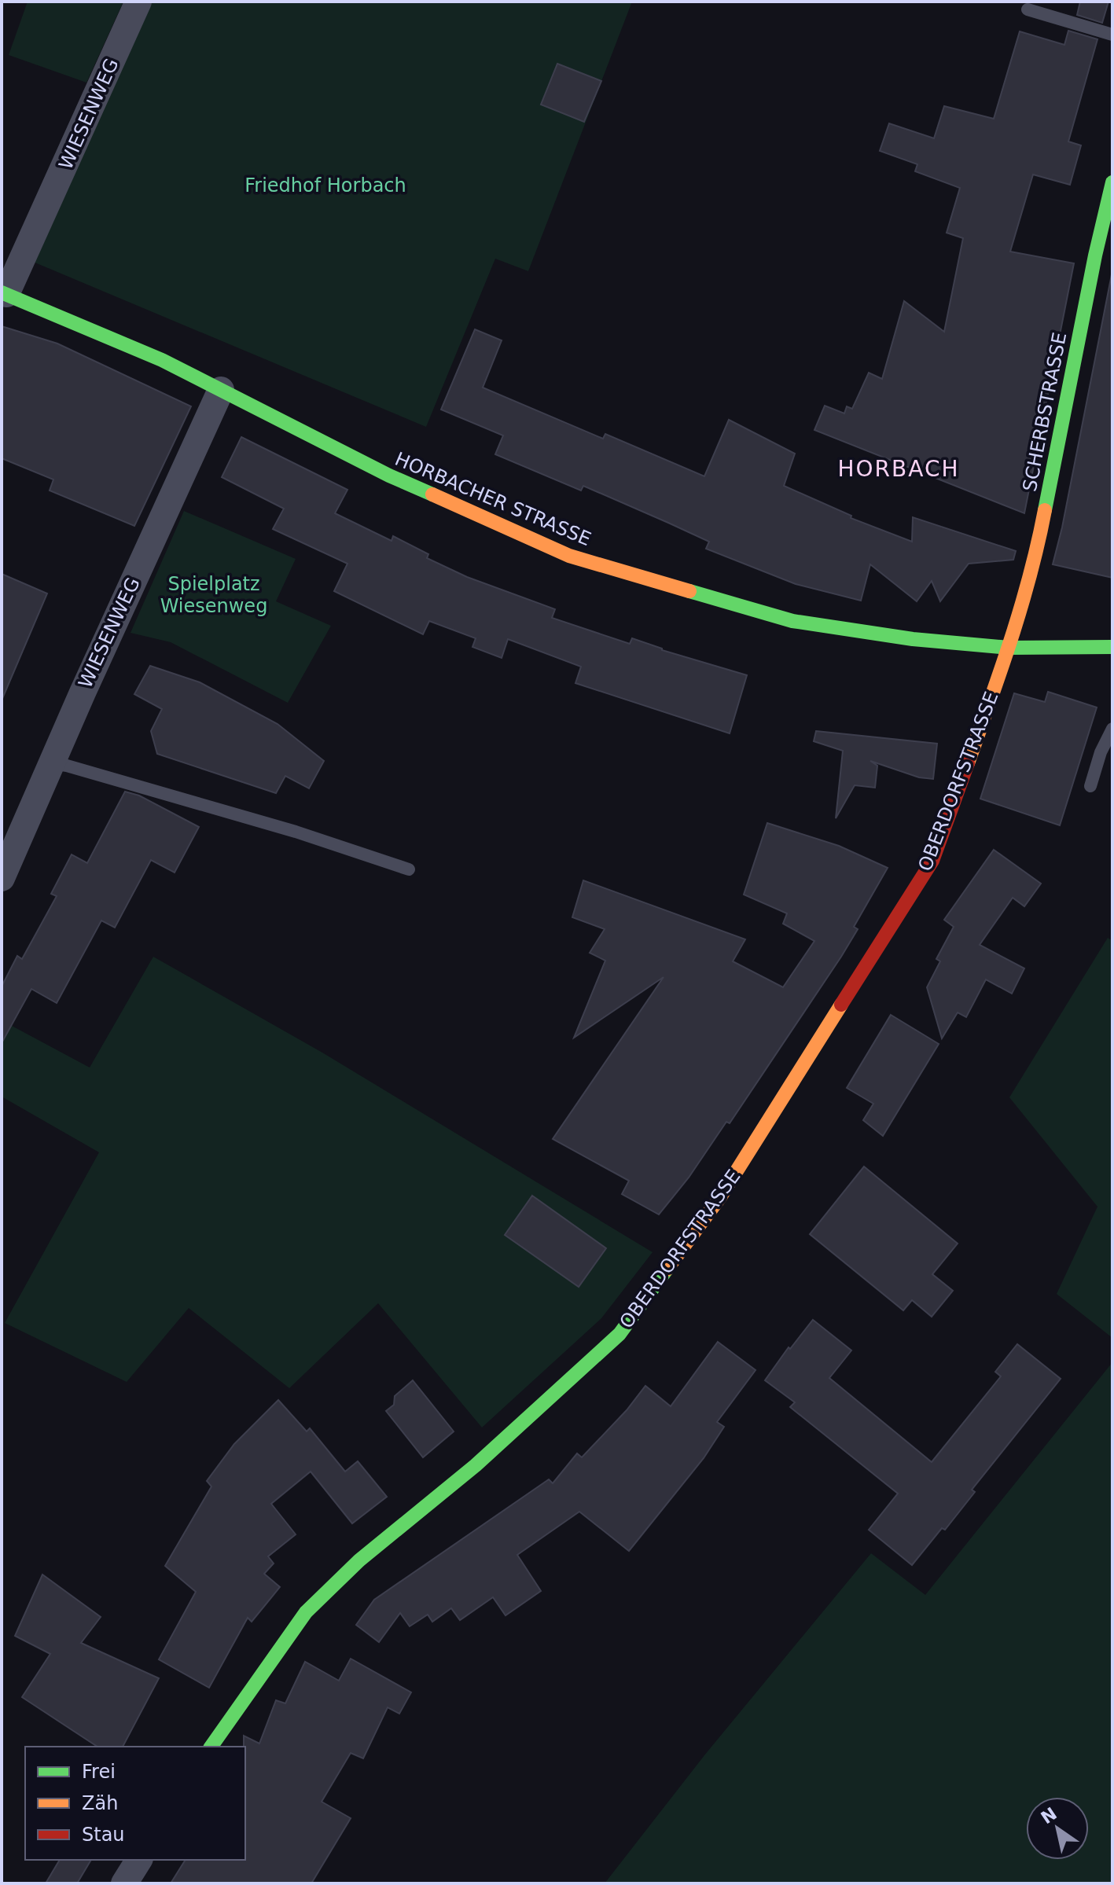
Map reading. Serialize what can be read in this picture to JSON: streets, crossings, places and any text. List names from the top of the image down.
{
  "streets": {
    "street": [
      "WIESENWEG",
      "SCHERBSTRASSE",
      "HORBACHER STRASSE",
      "OBERDORFSTRASSE"
    ]
  },
  "crossings": [
    ["WIESENWEG", "HORBACHER STRASSE"],
    ["SCHERBSTRASSE", "HORBACHER STRASSE"],
    ["SCHERBSTRASSE", "OBERDORFSTRASSE"],
    ["HORBACHER STRASSE", "OBERDORFSTRASSE"]
  ],
  "districts": ["HORBACH"],
  "parks": ["Friedhof Horbach", "Spielplatz Wiesenweg"],
  "legend": ["Frei", "Zäh", "Stau"],
  "north": "top left"
}
